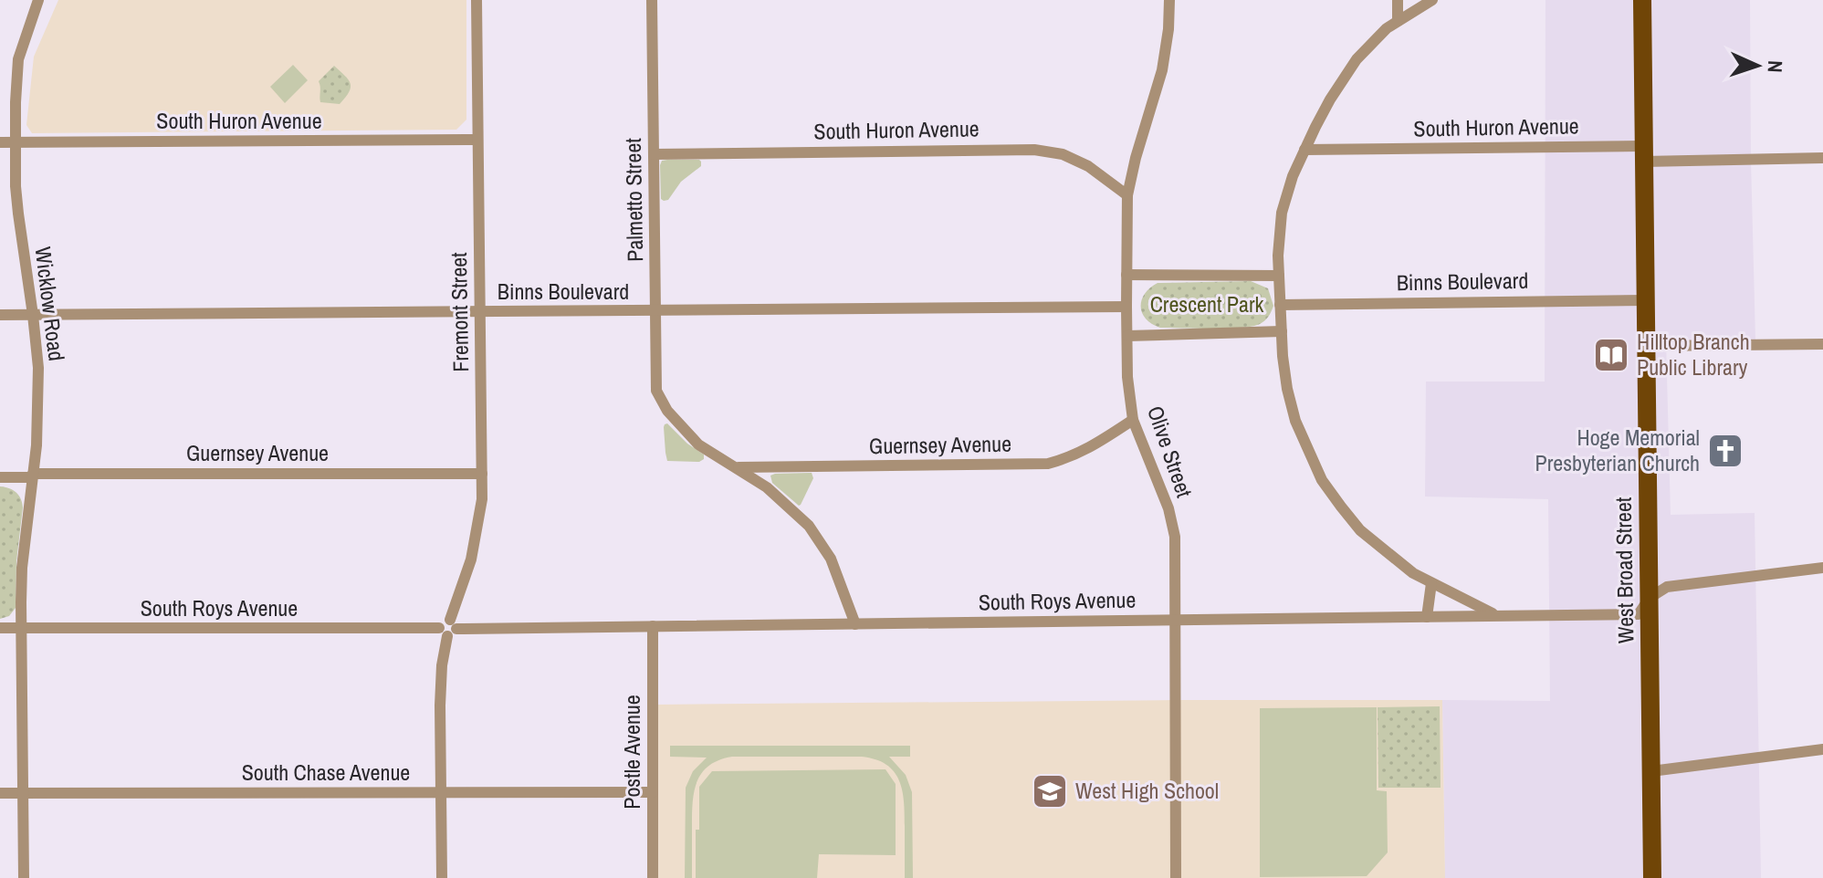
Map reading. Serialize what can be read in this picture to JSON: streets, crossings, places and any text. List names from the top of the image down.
{
  "streets": {
    "main road": ["West Broad Street"],
    "street": [
      "South Huron Avenue",
      "Palmetto Street",
      "Binns Boulevard",
      "Wicklow Road",
      "Fremont Street",
      "Guernsey Avenue",
      "Olive Street",
      "South Roys Avenue",
      "Postle Avenue",
      "South Chase Avenue"
    ]
  },
  "crossings": [
    ["South Huron Avenue", "Palmetto Street"],
    ["South Huron Avenue", "Wicklow Road"],
    ["South Huron Avenue", "Fremont Street"],
    ["South Huron Avenue", "Olive Street"],
    ["South Huron Avenue", "West Broad Street"],
    ["Palmetto Street", "Binns Boulevard"],
    ["Palmetto Street", "Guernsey Avenue"],
    ["Palmetto Street", "South Roys Avenue"],
    ["Binns Boulevard", "Wicklow Road"],
    ["Binns Boulevard", "Fremont Street"],
    ["Binns Boulevard", "Olive Street"],
    ["Binns Boulevard", "West Broad Street"],
    ["Wicklow Road", "Guernsey Avenue"],
    ["Wicklow Road", "South Roys Avenue"],
    ["Wicklow Road", "South Chase Avenue"],
    ["Fremont Street", "Guernsey Avenue"],
    ["Fremont Street", "South Roys Avenue"],
    ["Fremont Street", "South Chase Avenue"],
    ["Guernsey Avenue", "Olive Street"],
    ["Olive Street", "South Roys Avenue"],
    ["West Broad Street", "South Roys Avenue"],
    ["South Roys Avenue", "Postle Avenue"],
    ["Postle Avenue", "South Chase Avenue"]
  ],
  "parks": ["Crescent Park"],
  "places": {
    "library": ["Hilltop Branch Public Library"],
    "church": ["Hoge Memorial Presbyterian Church"],
    "school or university": ["West High School"]
  },
  "north": "right"
}
